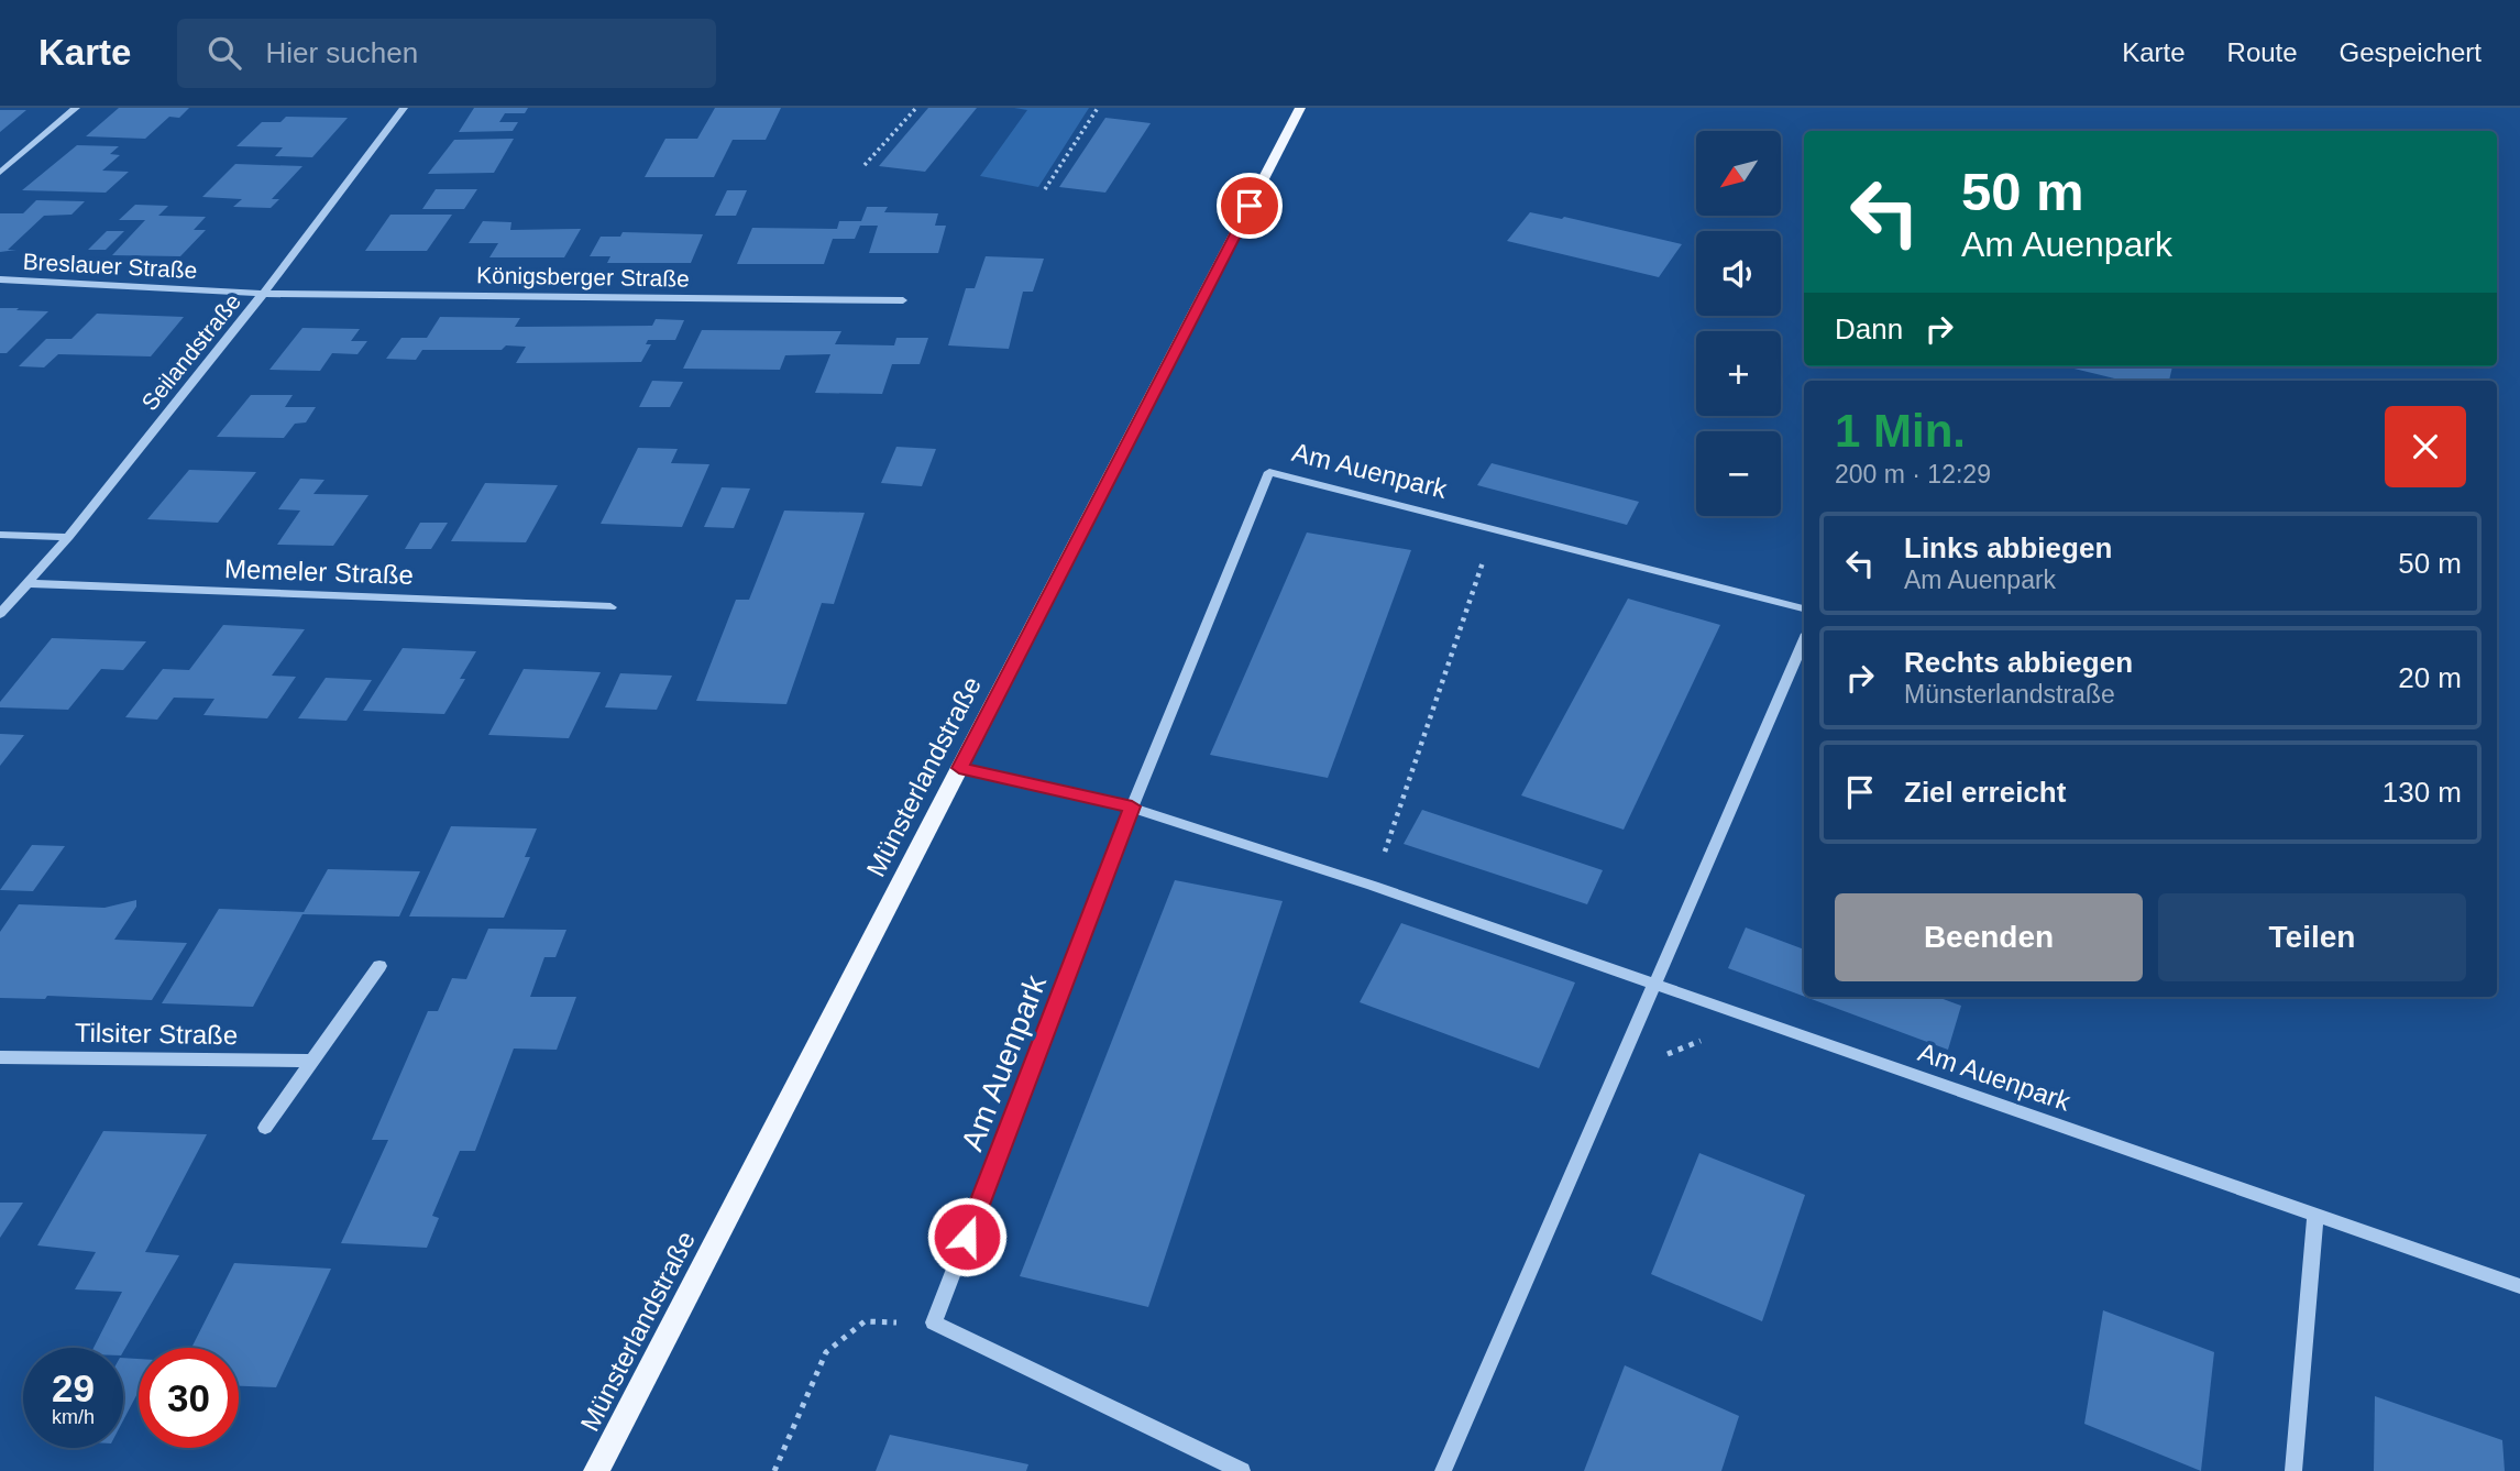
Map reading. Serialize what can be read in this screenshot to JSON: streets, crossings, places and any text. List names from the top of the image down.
{
  "streets": {
    "main road": ["Münsterlandstraße"],
    "street": [
      "Breslauer Straße",
      "Königsberger Straße",
      "Seilandstraße",
      "Am Auenpark",
      "Memeler Straße",
      "Tilsiter Straße"
    ]
  },
  "crossings": [
    ["Breslauer Straße", "Königsberger Straße"],
    ["Breslauer Straße", "Seilandstraße"],
    ["Königsberger Straße", "Seilandstraße"],
    ["Seilandstraße", "Memeler Straße"],
    ["Am Auenpark", "Münsterlandstraße"]
  ],
  "north": "bottom left",
  "page": {
    "header": "Karte",
    "search": "Hier suchen",
    "nav": ["Karte", "Route", "Gespeichert"],
    "map_buttons": ["+", "−"],
    "turn": ["50 m", "Am Auenpark"],
    "then": "Dann",
    "heading": ["1 Min.", "200 m · 12:29"],
    "list": [
      {
        "name": "Links abbiegen",
        "note": "Am Auenpark",
        "value": "50 m"
      },
      {
        "name": "Rechts abbiegen",
        "note": "Münsterlandstraße",
        "value": "20 m"
      },
      {
        "name": "Ziel erreicht",
        "value": "130 m"
      }
    ],
    "buttons": ["Beenden", "Teilen"],
    "speed": "29 km/h",
    "limit": "30"
  }
}
